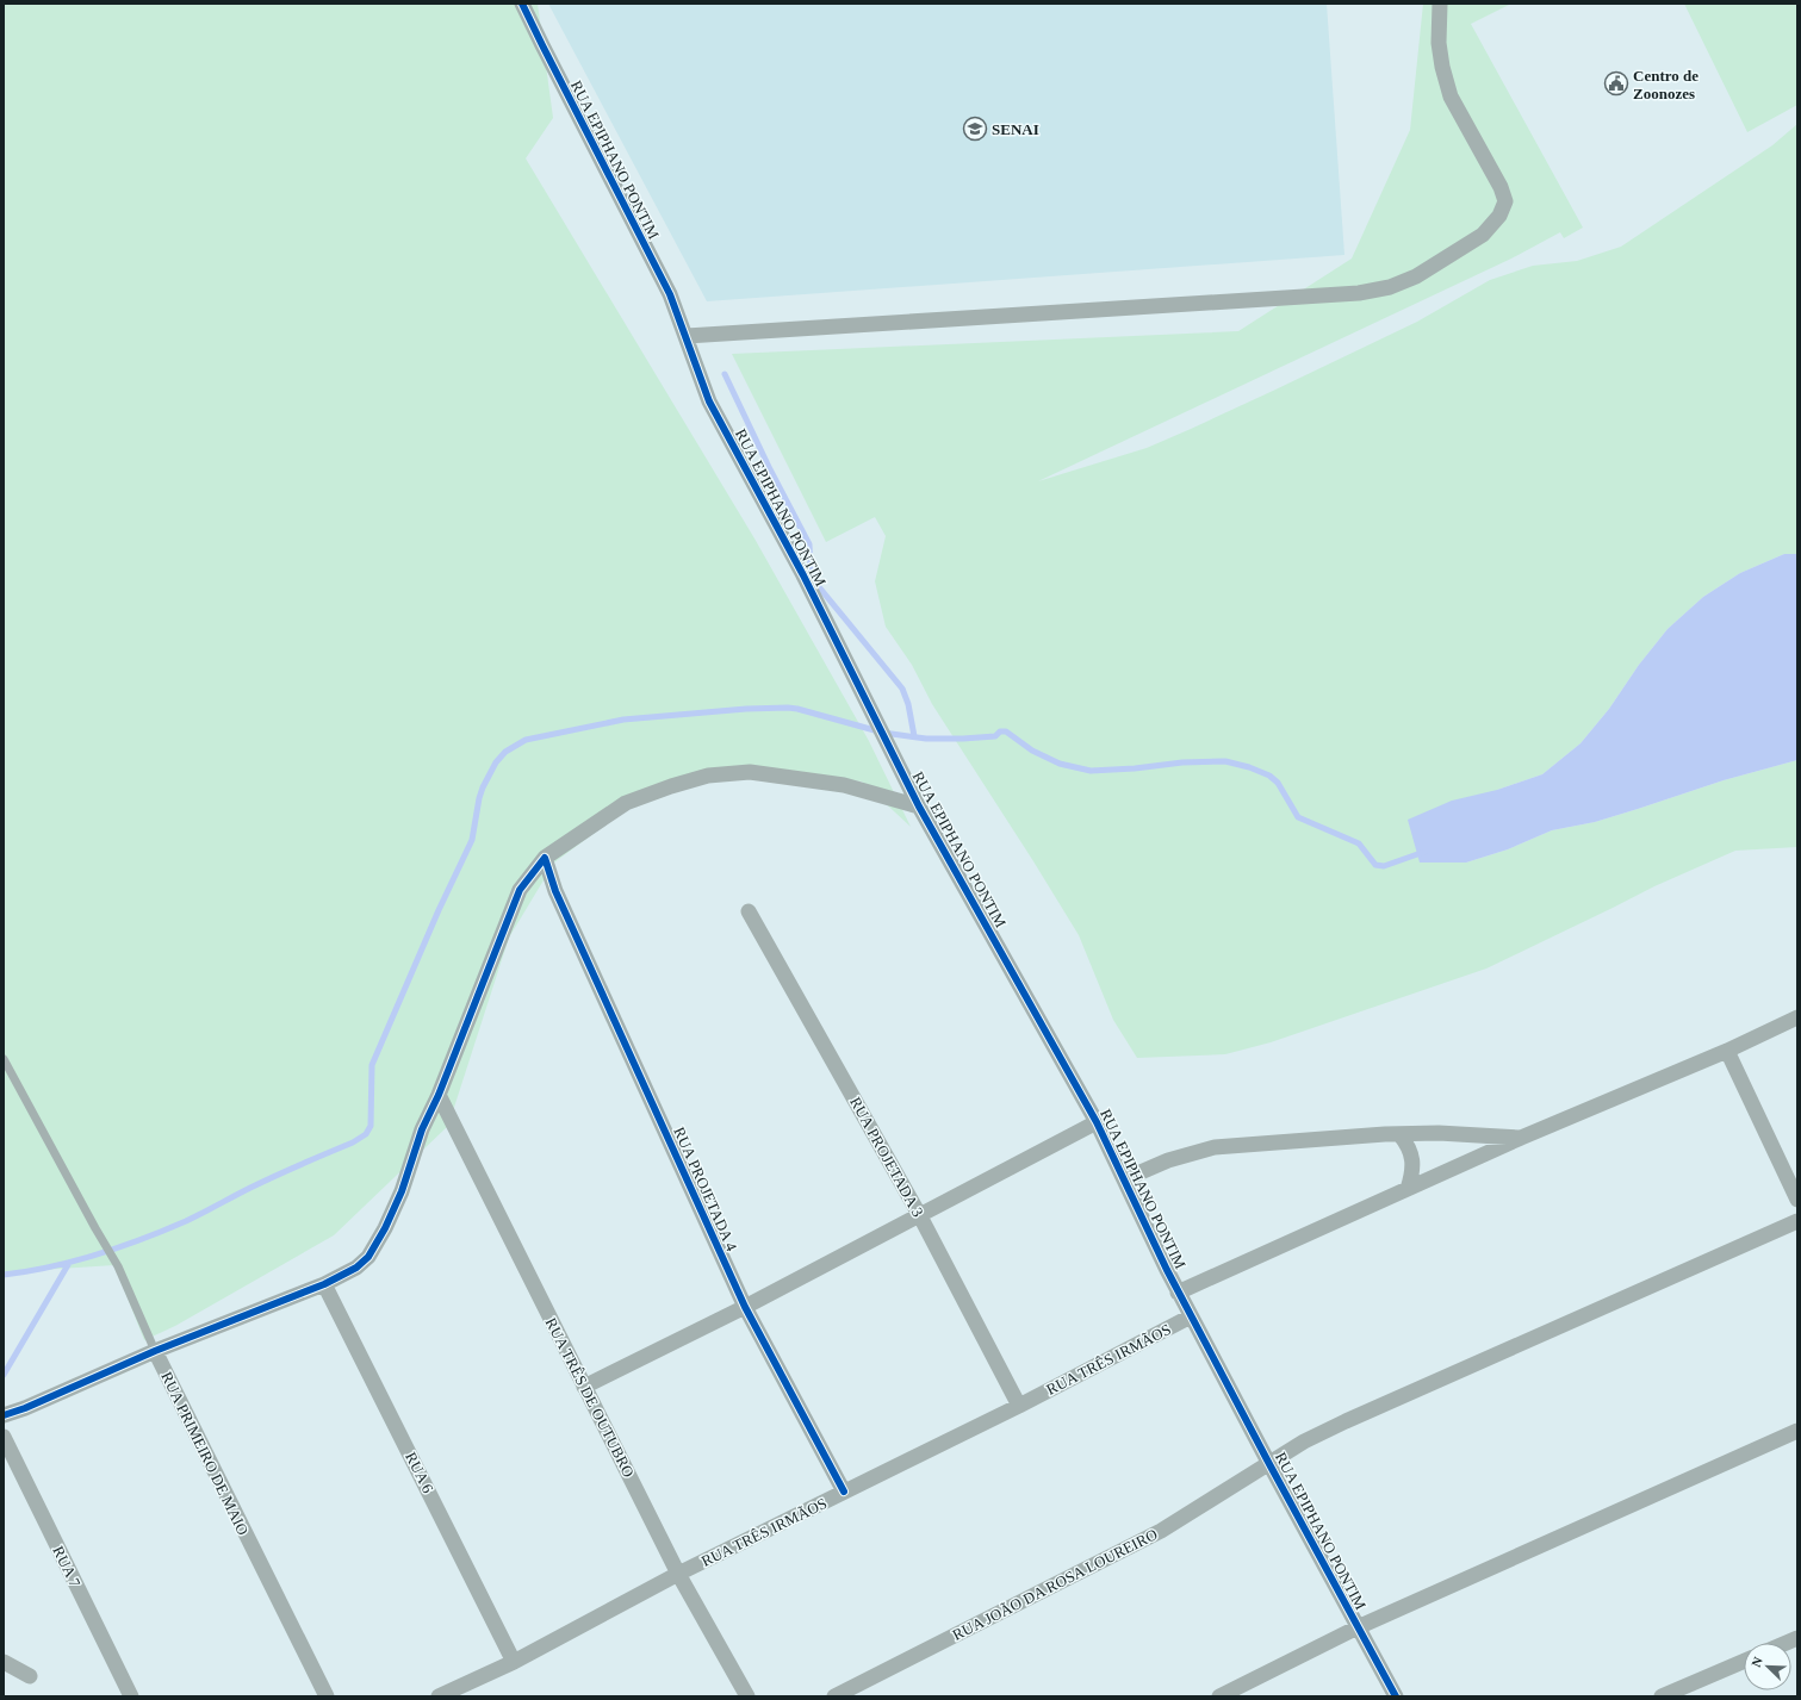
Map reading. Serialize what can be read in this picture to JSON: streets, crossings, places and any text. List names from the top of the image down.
{
  "streets": {
    "street": [
      "RUA EPIPHANO PONTIM",
      "RUA PROJETADA 3",
      "RUA PROJETADA 4",
      "RUA TRÊS IRMÃOS",
      "RUA TRÊS DE OUTUBRO",
      "RUA PRIMEIRO DE MAIO",
      "RUA 6",
      "RUA 7",
      "RUA JOÃO DA ROSA LOUREIRO"
    ]
  },
  "crossings": [
    ["RUA EPIPHANO PONTIM", "RUA TRÊS IRMÃOS"],
    ["RUA EPIPHANO PONTIM", "RUA JOÃO DA ROSA LOUREIRO"],
    ["RUA PROJETADA 3", "RUA TRÊS IRMÃOS"],
    ["RUA PROJETADA 4", "RUA TRÊS IRMÃOS"],
    ["RUA TRÊS IRMÃOS", "RUA TRÊS DE OUTUBRO"],
    ["RUA TRÊS IRMÃOS", "RUA 6"]
  ],
  "places": {
    "public building": ["Centro de Zoonozes"],
    "school or university": ["SENAI"]
  },
  "north": "top left"
}
